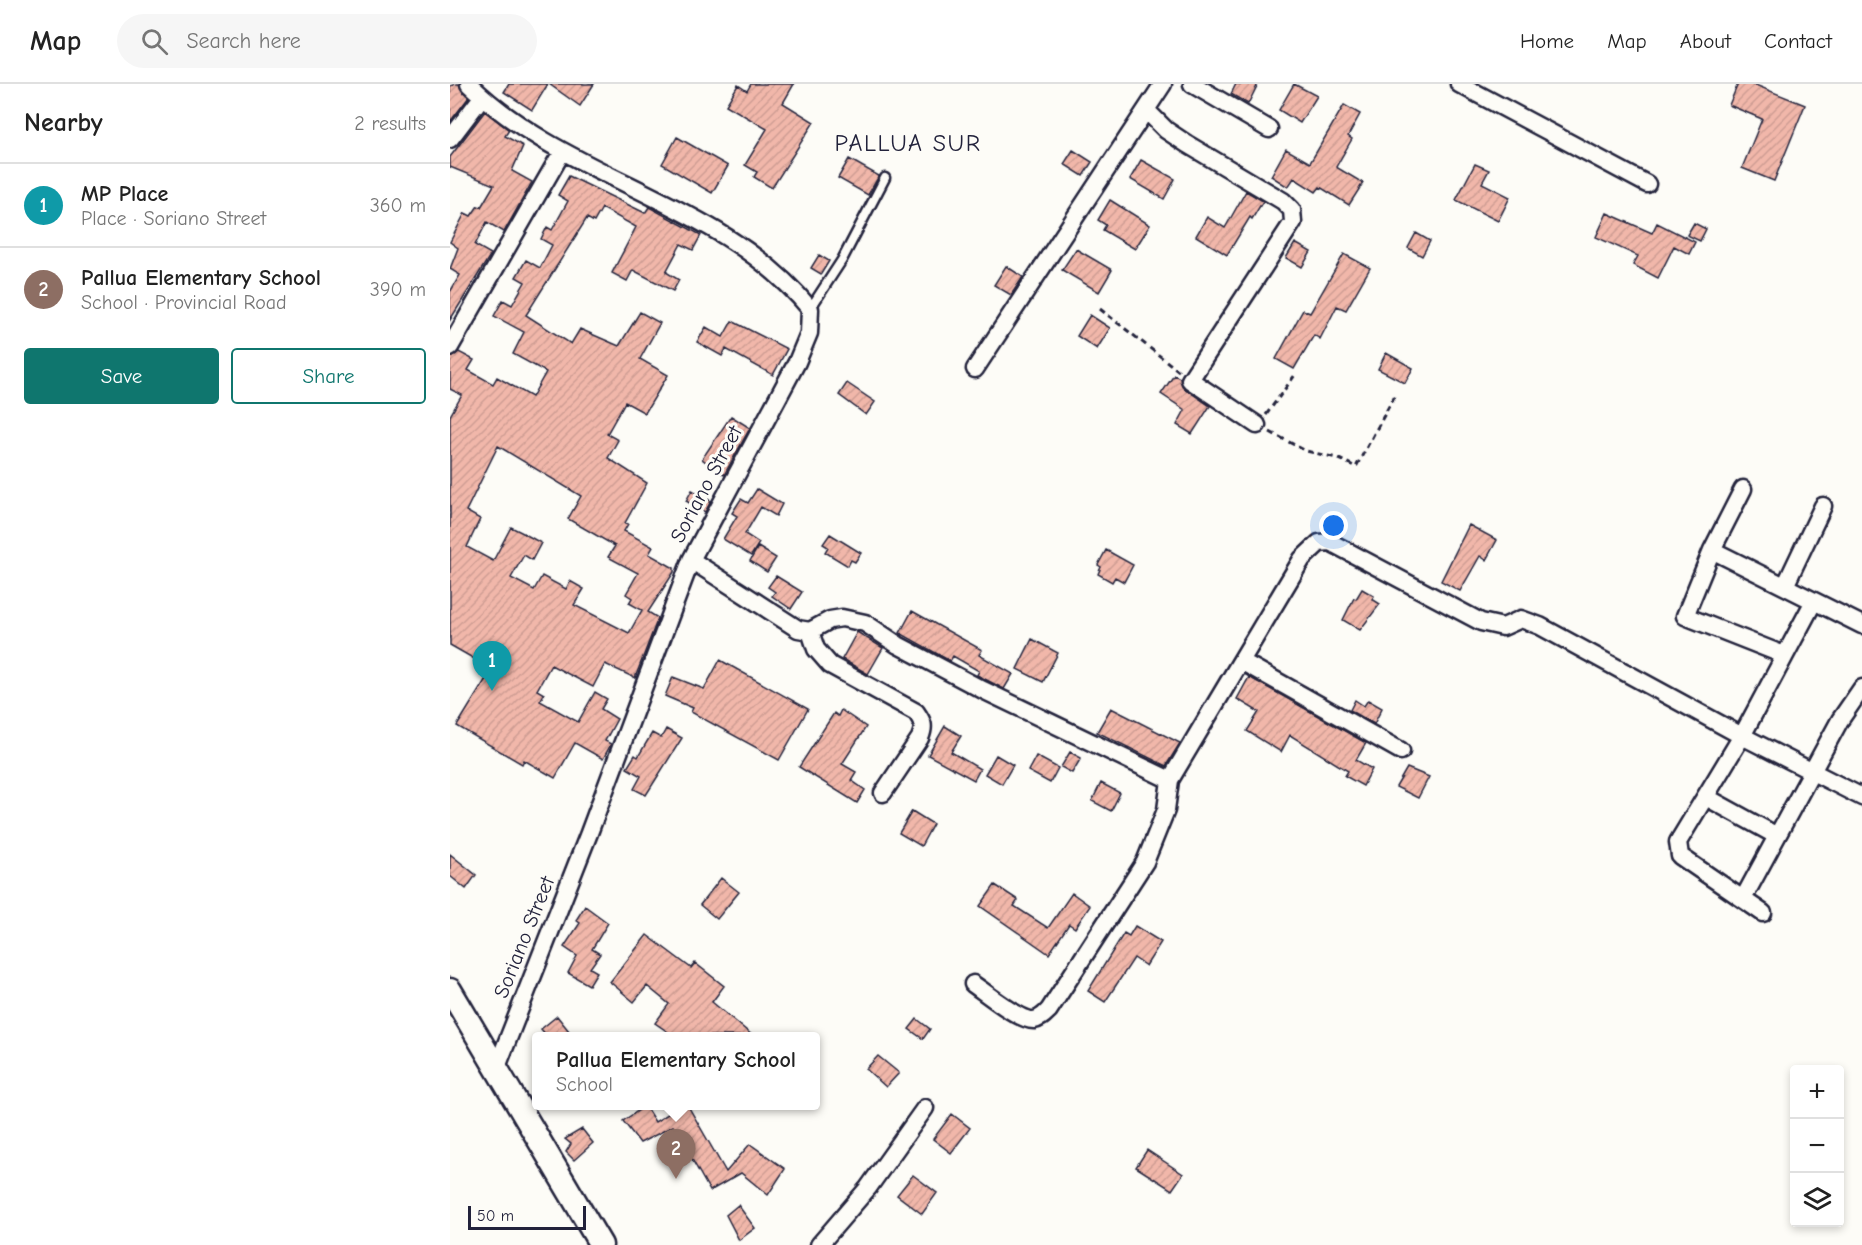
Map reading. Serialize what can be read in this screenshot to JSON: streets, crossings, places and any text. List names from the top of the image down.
{
  "streets": {
    "street": ["Soriano Street"]
  },
  "districts": ["PALLUA SUR"],
  "scale_bar": "50 m",
  "page": {
    "header": "Map",
    "search": "Search here",
    "nav": [
      "Home",
      "Map",
      "About",
      "Contact"
    ],
    "heading": ["Nearby", "2 results"],
    "list": [
      {
        "mark": "1",
        "name": "MP Place",
        "note": "Place · Soriano Street",
        "value": "360 m"
      },
      {
        "mark": "2",
        "name": "Pallua Elementary School",
        "note": "School · Provincial Road",
        "value": "390 m"
      }
    ],
    "buttons": ["Save", "Share"],
    "pins": ["1", "2"],
    "popup": ["Pallua Elementary School", "School"],
    "map_buttons": ["+", "−"],
    "scale": "50 m"
  }
}
